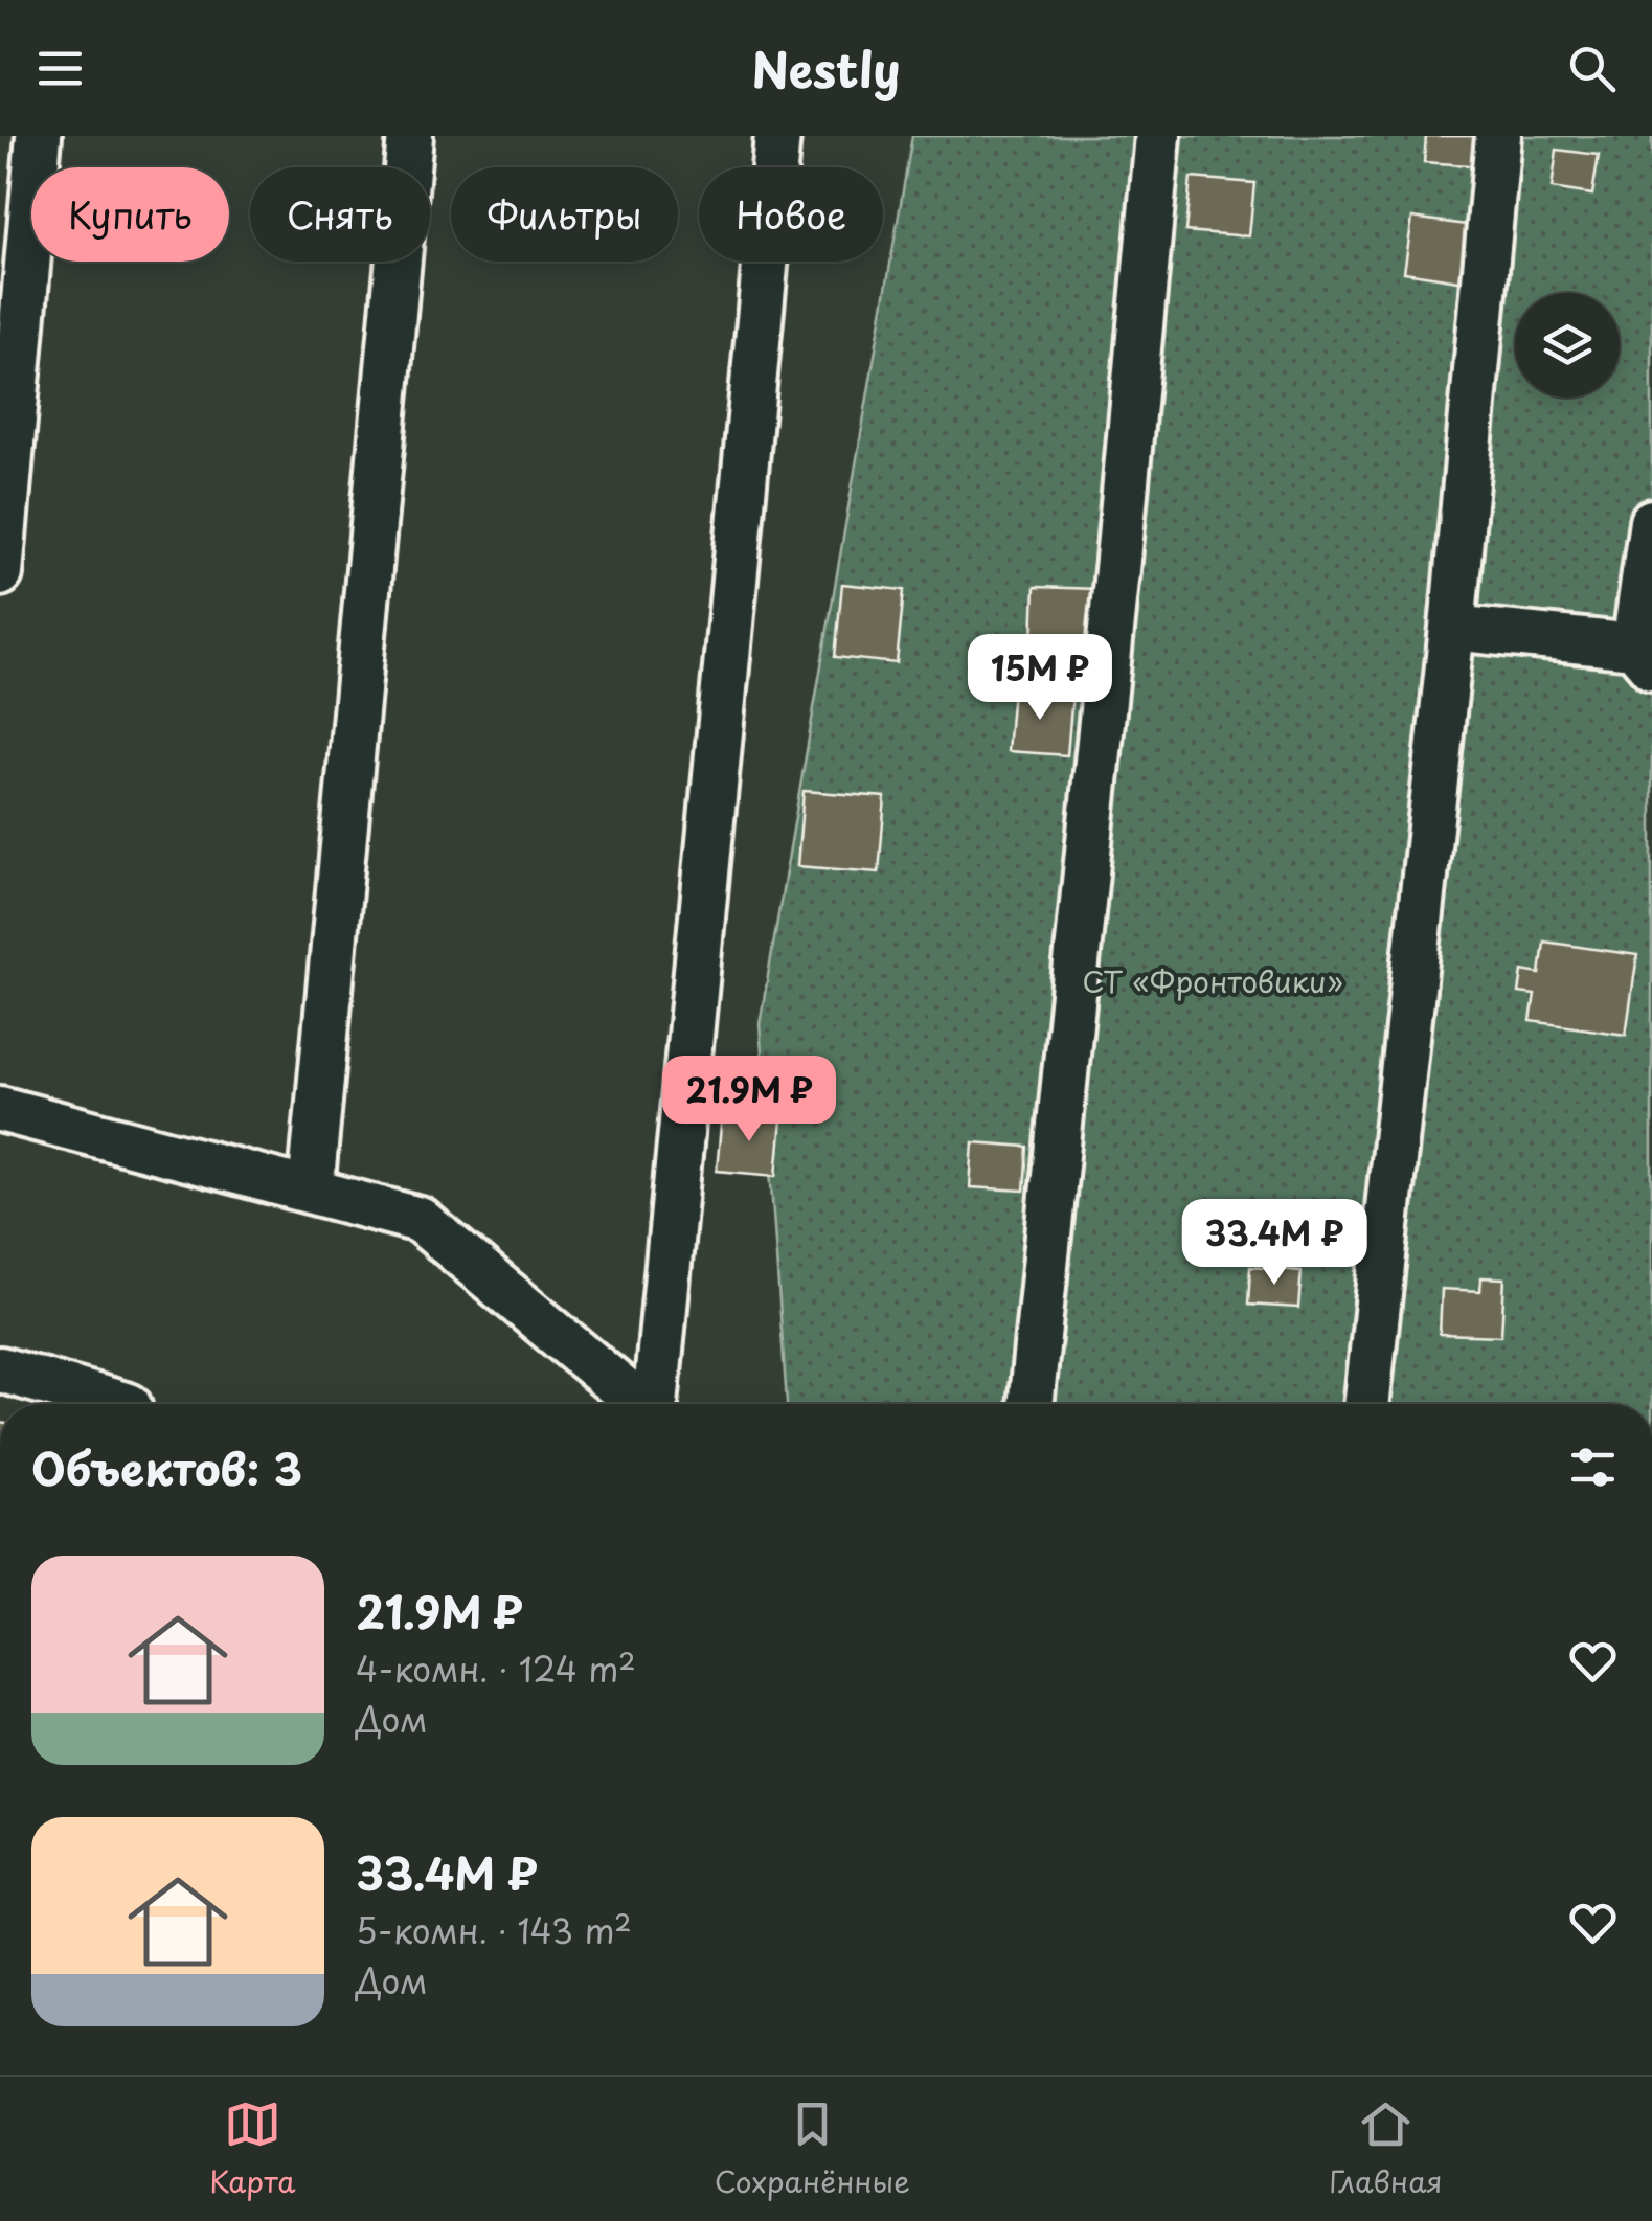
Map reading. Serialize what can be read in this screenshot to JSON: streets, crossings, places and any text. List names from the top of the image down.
{
  "parks": ["СТ «Фронтовики»"],
  "page": {
    "header": "Nestly",
    "chip": [
      "Купить",
      "Снять",
      "Фильтры",
      "Новое"
    ],
    "price": ["15M ₽", "21.9M ₽", "33.4M ₽"],
    "heading": "Объектов: 3",
    "list": [
      {
        "name": "21.9M ₽",
        "note": "4-комн. · 124 m² · Дом"
      },
      {
        "name": "33.4M ₽",
        "note": "5-комн. · 143 m² · Дом"
      }
    ],
    "tabs": ["Карта", "Сохранённые", "Главная"]
  }
}
